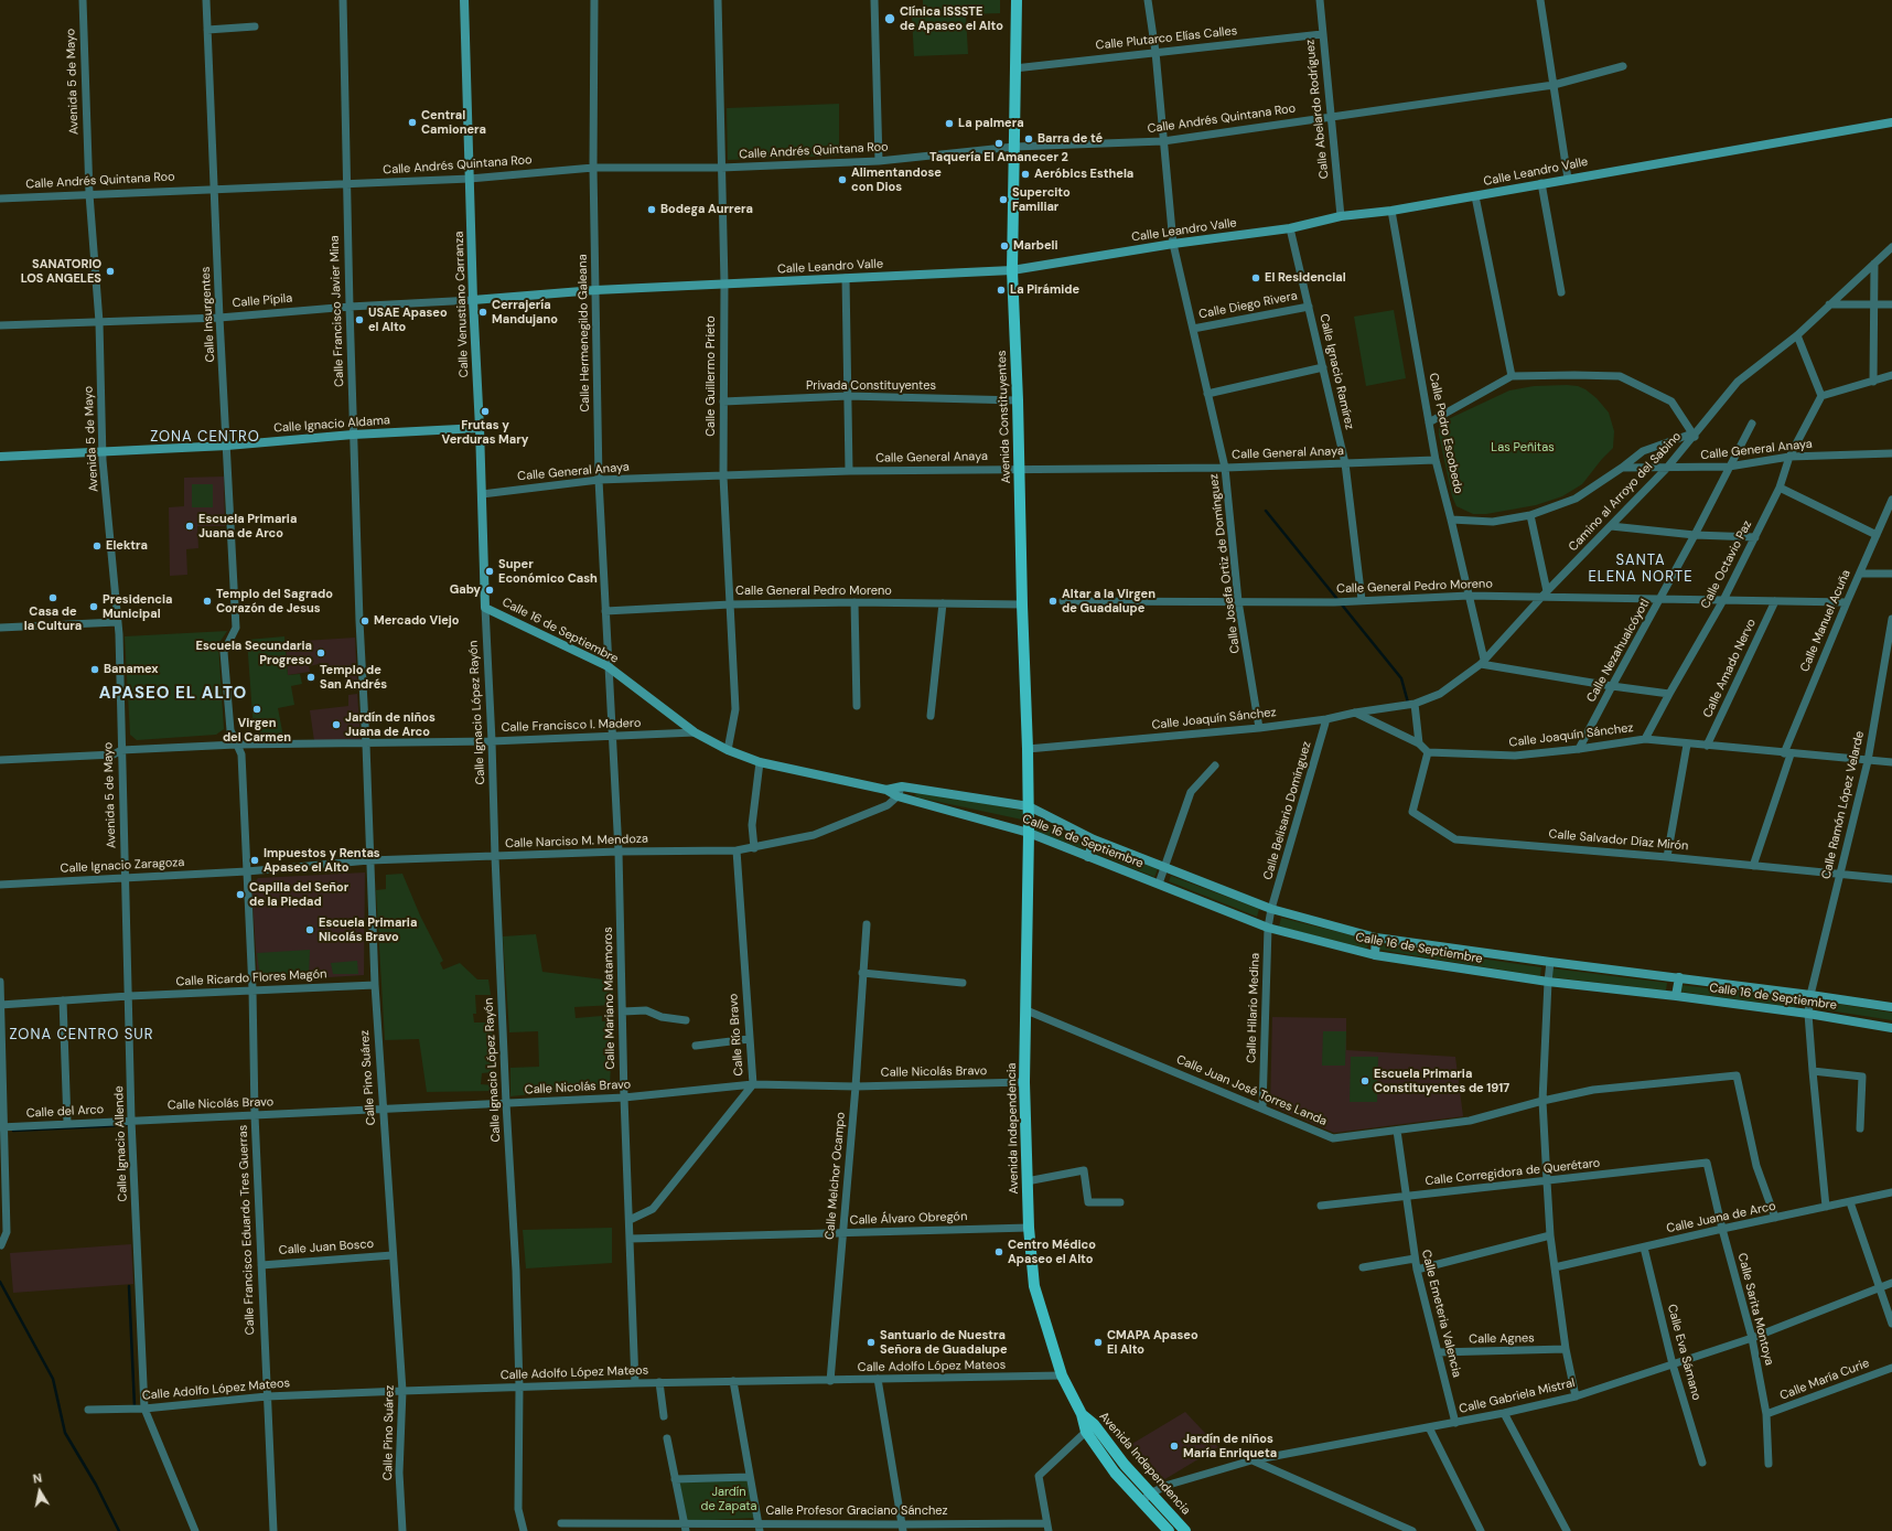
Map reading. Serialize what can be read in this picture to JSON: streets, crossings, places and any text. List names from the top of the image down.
{
  "streets": {
    "main road": ["Avenida Constituyentes", "Avenida Independencia"],
    "street": [
      "Calle Plutarco Elías Calles",
      "Avenida 5 de Mayo",
      "Calle Abelardo Rodríguez",
      "Calle Andrés Quintana Roo",
      "Calle Leandro Valle",
      "Calle Pípila",
      "Calle Venustiano Carranza",
      "Calle Diego Rivera",
      "Calle Francisco Javier Mina",
      "Calle Insurgentes",
      "Calle Hermenegildo Galeana",
      "Calle Ignacio Ramírez",
      "Calle Guillermo Prieto",
      "Privada Constituyentes",
      "Calle Ignacio Aldama",
      "Calle Pedro Escobedo",
      "Calle General Anaya",
      "Camino al Arroyo del Sabino",
      "Calle Josefa Ortiz de Domínguez",
      "Calle Octavio Paz",
      "Calle General Pedro Moreno",
      "Calle Manuel Acuña",
      "Calle 16 de Septiembre",
      "Calle Nezahualcóyotl",
      "Calle Amado Nervo",
      "Calle Ignacio López Rayón",
      "Calle Joaquín Sánchez",
      "Calle Francisco I. Madero",
      "Calle Ramón López Velarde",
      "Calle Belisario Domínguez",
      "Calle Salvador Díaz Mirón",
      "Calle Narciso M. Mendoza",
      "Calle Ignacio Zaragoza",
      "Calle Ricardo Flores Magón",
      "Calle Mariano Matamoros",
      "Calle Hilario Medina",
      "Calle Río Bravo",
      "Calle Nicolás Bravo",
      "Calle Pino Suárez",
      "Calle Juan José Torres Landa",
      "Calle del Arco",
      "Calle Ignacio Allende",
      "Calle Corregidora de Querétaro",
      "Calle Melchor Ocampo",
      "Calle Juana de Arco",
      "Calle Álvaro Obregón",
      "Calle Francisco Eduardo Tres Guerras",
      "Calle Juan Bosco",
      "Calle Sarita Montoya",
      "Calle Emeteria Valencia",
      "Calle Agnes",
      "Calle Eva Sámano",
      "Calle Adolfo López Mateos",
      "Calle María Curie",
      "Calle Gabriela Mistral",
      "Calle Profesor Graciano Sánchez"
    ]
  },
  "crossings": [
    ["Calle Plutarco Elías Calles", "Calle Abelardo Rodríguez"],
    ["Calle Plutarco Elías Calles", "Avenida Constituyentes"],
    ["Calle Plutarco Elías Calles", "Calle Josefa Ortiz de Domínguez"],
    ["Avenida 5 de Mayo", "Calle Andrés Quintana Roo"],
    ["Avenida 5 de Mayo", "Calle Pípila"],
    ["Avenida 5 de Mayo", "Calle Ignacio Aldama"],
    ["Avenida 5 de Mayo", "Calle Francisco I. Madero"],
    ["Avenida 5 de Mayo", "Calle Ignacio Zaragoza"],
    ["Avenida 5 de Mayo", "Calle Ignacio Allende"],
    ["Calle Abelardo Rodríguez", "Calle Andrés Quintana Roo"],
    ["Calle Abelardo Rodríguez", "Calle Leandro Valle"],
    ["Calle Andrés Quintana Roo", "Calle Venustiano Carranza"],
    ["Calle Andrés Quintana Roo", "Calle Francisco Javier Mina"],
    ["Calle Andrés Quintana Roo", "Calle Insurgentes"],
    ["Calle Andrés Quintana Roo", "Calle Hermenegildo Galeana"],
    ["Calle Andrés Quintana Roo", "Calle Guillermo Prieto"],
    ["Calle Andrés Quintana Roo", "Avenida Constituyentes"],
    ["Calle Andrés Quintana Roo", "Calle Josefa Ortiz de Domínguez"],
    ["Calle Leandro Valle", "Calle Pípila"],
    ["Calle Leandro Valle", "Calle Venustiano Carranza"],
    ["Calle Leandro Valle", "Calle Hermenegildo Galeana"],
    ["Calle Leandro Valle", "Calle Ignacio Ramírez"],
    ["Calle Leandro Valle", "Calle Guillermo Prieto"],
    ["Calle Leandro Valle", "Avenida Constituyentes"],
    ["Calle Leandro Valle", "Calle Pedro Escobedo"],
    ["Calle Leandro Valle", "Calle Josefa Ortiz de Domínguez"],
    ["Calle Pípila", "Calle Venustiano Carranza"],
    ["Calle Pípila", "Calle Francisco Javier Mina"],
    ["Calle Pípila", "Calle Insurgentes"],
    ["Calle Venustiano Carranza", "Calle Ignacio Aldama"],
    ["Calle Venustiano Carranza", "Calle General Anaya"],
    ["Calle Venustiano Carranza", "Calle 16 de Septiembre"],
    ["Calle Venustiano Carranza", "Calle Ignacio López Rayón"],
    ["Calle Diego Rivera", "Calle Ignacio Ramírez"],
    ["Calle Diego Rivera", "Calle Josefa Ortiz de Domínguez"],
    ["Calle Francisco Javier Mina", "Calle Ignacio Aldama"],
    ["Calle Francisco Javier Mina", "Calle Pino Suárez"],
    ["Calle Insurgentes", "Calle Ignacio Aldama"],
    ["Calle Insurgentes", "Calle Francisco Eduardo Tres Guerras"],
    ["Calle Hermenegildo Galeana", "Calle General Anaya"],
    ["Calle Hermenegildo Galeana", "Calle General Pedro Moreno"],
    ["Calle Hermenegildo Galeana", "Calle 16 de Septiembre"],
    ["Calle Hermenegildo Galeana", "Calle Mariano Matamoros"],
    ["Calle Ignacio Ramírez", "Calle General Anaya"],
    ["Calle Ignacio Ramírez", "Calle General Pedro Moreno"],
    ["Calle Guillermo Prieto", "Privada Constituyentes"],
    ["Calle Guillermo Prieto", "Calle General Anaya"],
    ["Calle Guillermo Prieto", "Calle General Pedro Moreno"],
    ["Calle Guillermo Prieto", "Calle 16 de Septiembre"],
    ["Privada Constituyentes", "Avenida Constituyentes"],
    ["Avenida Constituyentes", "Calle General Anaya"],
    ["Avenida Constituyentes", "Calle General Pedro Moreno"],
    ["Avenida Constituyentes", "Calle 16 de Septiembre"],
    ["Avenida Constituyentes", "Calle Joaquín Sánchez"],
    ["Avenida Constituyentes", "Avenida Independencia"],
    ["Calle Pedro Escobedo", "Calle General Anaya"],
    ["Calle Pedro Escobedo", "Camino al Arroyo del Sabino"],
    ["Calle Pedro Escobedo", "Calle General Pedro Moreno"],
    ["Calle General Anaya", "Camino al Arroyo del Sabino"],
    ["Calle General Anaya", "Calle Josefa Ortiz de Domínguez"],
    ["Calle General Anaya", "Calle Octavio Paz"],
    ["Calle General Anaya", "Calle Nezahualcóyotl"],
    ["Camino al Arroyo del Sabino", "Calle General Pedro Moreno"],
    ["Camino al Arroyo del Sabino", "Calle Joaquín Sánchez"],
    ["Calle Josefa Ortiz de Domínguez", "Calle General Pedro Moreno"],
    ["Calle Josefa Ortiz de Domínguez", "Calle Joaquín Sánchez"],
    ["Calle Octavio Paz", "Calle General Pedro Moreno"],
    ["Calle Octavio Paz", "Calle Joaquín Sánchez"],
    ["Calle General Pedro Moreno", "Calle Manuel Acuña"],
    ["Calle General Pedro Moreno", "Calle Nezahualcóyotl"],
    ["Calle General Pedro Moreno", "Calle Amado Nervo"],
    ["Calle Manuel Acuña", "Calle Joaquín Sánchez"],
    ["Calle Manuel Acuña", "Calle Salvador Díaz Mirón"],
    ["Calle 16 de Septiembre", "Calle Ignacio López Rayón"],
    ["Calle 16 de Septiembre", "Calle Francisco I. Madero"],
    ["Calle 16 de Septiembre", "Calle Ramón López Velarde"],
    ["Calle 16 de Septiembre", "Calle Belisario Domínguez"],
    ["Calle 16 de Septiembre", "Calle Narciso M. Mendoza"],
    ["Calle 16 de Septiembre", "Calle Mariano Matamoros"],
    ["Calle 16 de Septiembre", "Calle Hilario Medina"],
    ["Calle 16 de Septiembre", "Avenida Independencia"],
    ["Calle Nezahualcóyotl", "Calle Joaquín Sánchez"],
    ["Calle Amado Nervo", "Calle Joaquín Sánchez"],
    ["Calle Ignacio López Rayón", "Calle Francisco I. Madero"],
    ["Calle Ignacio López Rayón", "Calle Narciso M. Mendoza"],
    ["Calle Ignacio López Rayón", "Calle Nicolás Bravo"],
    ["Calle Ignacio López Rayón", "Calle Adolfo López Mateos"],
    ["Calle Joaquín Sánchez", "Calle Ramón López Velarde"],
    ["Calle Joaquín Sánchez", "Calle Belisario Domínguez"],
    ["Calle Joaquín Sánchez", "Calle Salvador Díaz Mirón"],
    ["Calle Francisco I. Madero", "Calle Mariano Matamoros"],
    ["Calle Francisco I. Madero", "Calle Pino Suárez"],
    ["Calle Francisco I. Madero", "Calle Francisco Eduardo Tres Guerras"],
    ["Calle Ramón López Velarde", "Calle Salvador Díaz Mirón"],
    ["Calle Ramón López Velarde", "Calle Juana de Arco"],
    ["Calle Belisario Domínguez", "Calle Hilario Medina"],
    ["Calle Narciso M. Mendoza", "Calle Ignacio Zaragoza"],
    ["Calle Narciso M. Mendoza", "Calle Mariano Matamoros"],
    ["Calle Narciso M. Mendoza", "Calle Río Bravo"],
    ["Calle Narciso M. Mendoza", "Calle Pino Suárez"],
    ["Calle Narciso M. Mendoza", "Calle Francisco Eduardo Tres Guerras"],
    ["Calle Ignacio Zaragoza", "Calle Ignacio Allende"],
    ["Calle Ignacio Zaragoza", "Calle Francisco Eduardo Tres Guerras"],
    ["Calle Ricardo Flores Magón", "Calle Pino Suárez"],
    ["Calle Ricardo Flores Magón", "Calle Ignacio Allende"],
    ["Calle Ricardo Flores Magón", "Calle Francisco Eduardo Tres Guerras"],
    ["Calle Mariano Matamoros", "Calle Río Bravo"],
    ["Calle Mariano Matamoros", "Calle Nicolás Bravo"],
    ["Calle Mariano Matamoros", "Calle Álvaro Obregón"],
    ["Calle Mariano Matamoros", "Calle Adolfo López Mateos"],
    ["Calle Hilario Medina", "Calle Juan José Torres Landa"],
    ["Calle Río Bravo", "Calle Nicolás Bravo"],
    ["Calle Nicolás Bravo", "Calle Pino Suárez"],
    ["Calle Nicolás Bravo", "Calle del Arco"],
    ["Calle Nicolás Bravo", "Avenida Independencia"],
    ["Calle Nicolás Bravo", "Calle Ignacio Allende"],
    ["Calle Nicolás Bravo", "Calle Melchor Ocampo"],
    ["Calle Nicolás Bravo", "Calle Francisco Eduardo Tres Guerras"],
    ["Calle Pino Suárez", "Calle Juan Bosco"],
    ["Calle Pino Suárez", "Calle Adolfo López Mateos"],
    ["Calle Juan José Torres Landa", "Avenida Independencia"],
    ["Calle Juan José Torres Landa", "Calle Juana de Arco"],
    ["Calle Juan José Torres Landa", "Calle Emeteria Valencia"],
    ["Calle del Arco", "Calle Ignacio Allende"],
    ["Avenida Independencia", "Calle Álvaro Obregón"],
    ["Avenida Independencia", "Calle Adolfo López Mateos"],
    ["Avenida Independencia", "Calle Gabriela Mistral"],
    ["Calle Ignacio Allende", "Calle Adolfo López Mateos"],
    ["Calle Corregidora de Querétaro", "Calle Sarita Montoya"],
    ["Calle Corregidora de Querétaro", "Calle Emeteria Valencia"],
    ["Calle Melchor Ocampo", "Calle Álvaro Obregón"],
    ["Calle Melchor Ocampo", "Calle Adolfo López Mateos"],
    ["Calle Juana de Arco", "Calle Sarita Montoya"],
    ["Calle Juana de Arco", "Calle Eva Sámano"],
    ["Calle Francisco Eduardo Tres Guerras", "Calle Juan Bosco"],
    ["Calle Francisco Eduardo Tres Guerras", "Calle Adolfo López Mateos"],
    ["Calle Sarita Montoya", "Calle María Curie"],
    ["Calle Sarita Montoya", "Calle Gabriela Mistral"],
    ["Calle Emeteria Valencia", "Calle Agnes"],
    ["Calle Emeteria Valencia", "Calle Gabriela Mistral"],
    ["Calle Eva Sámano", "Calle Gabriela Mistral"]
  ],
  "districts": [
    "ZONA CENTRO",
    "SANTA ELENA NORTE",
    "APASEO EL ALTO",
    "ZONA CENTRO SUR"
  ],
  "parks": ["Las Peñitas", "Jardín de Zapata"],
  "places": [
    "Clínica ISSSTE de Apaseo el Alto",
    "Central Camionera",
    "La palmera",
    "Barra de té",
    "Taquería El Amanecer 2",
    "Aeróbics Esthela",
    "Alimentandose con Dios",
    "Supercito Familiar",
    "Bodega Aurrera",
    "Marbeli",
    "SANATORIO LOS ANGELES",
    "El Residencial",
    "La Pirámide",
    "Cerrajería Mandujano",
    "USAE Apaseo el Alto",
    "Frutas y Verduras Mary",
    "Escuela Primaria Juana de Arco",
    "Elektra",
    "Super Económico Cash",
    "Gaby",
    "Casa de la Cultura",
    "Templo del Sagrado Corazón de Jesus",
    "Altar a la Virgen de Guadalupe",
    "Presidencia Municipal",
    "Mercado Viejo",
    "Escuela Secundaria Progreso",
    "Banamex",
    "Templo de San Andrés",
    "Virgen del Carmen",
    "Jardín de niños Juana de Arco",
    "Impuestos y Rentas Apaseo el Alto",
    "Capilla del Señor de la Piedad",
    "Escuela Primaria Nicolás Bravo",
    "Escuela Primaria Constituyentes de 1917",
    "Centro Médico Apaseo el Alto",
    "Santuario de Nuestra Señora de Guadalupe",
    "CMAPA Apaseo El Alto",
    "Jardín de niños María Enriqueta"
  ],
  "north": "top"
}
